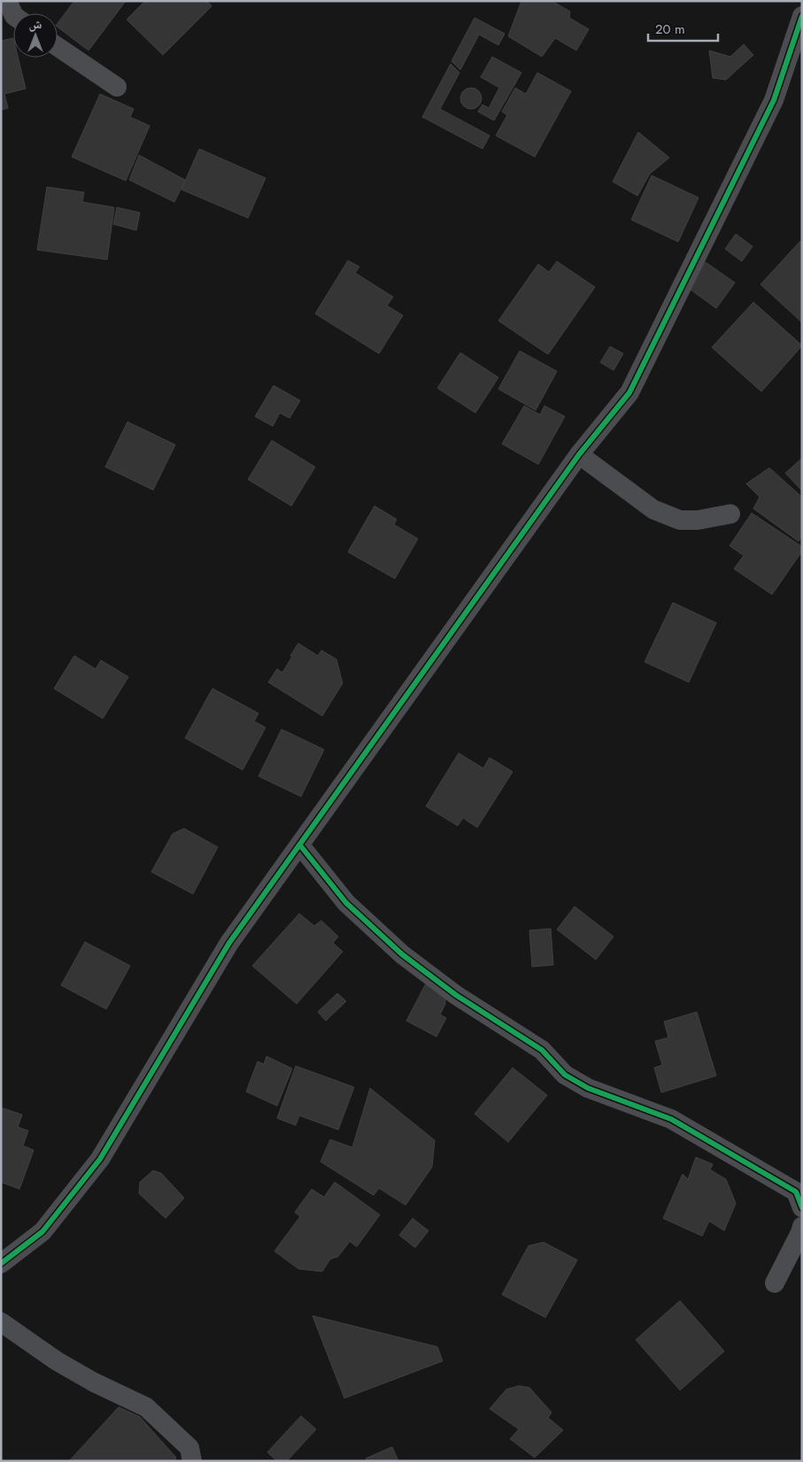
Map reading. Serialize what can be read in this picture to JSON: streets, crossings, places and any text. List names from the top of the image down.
{
  "scale_bar": "20 m",
  "north": "top"
}
